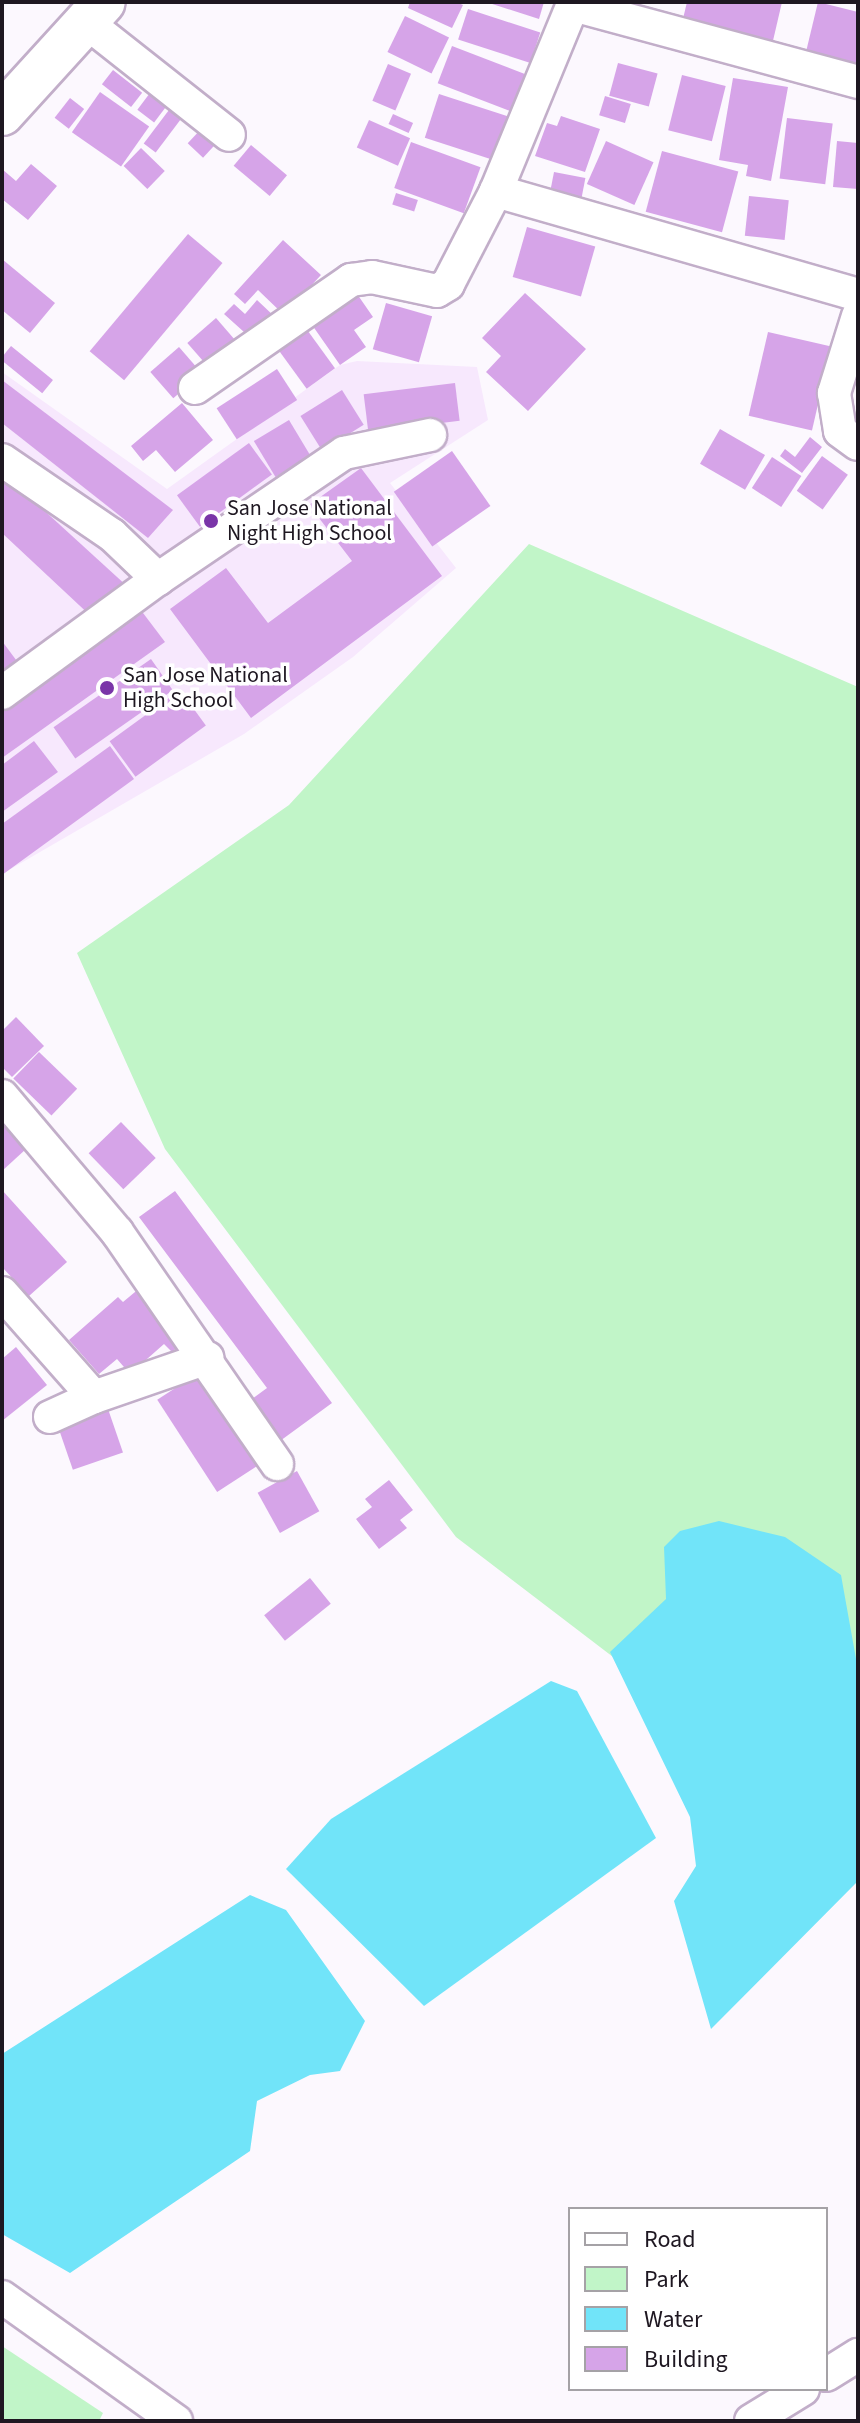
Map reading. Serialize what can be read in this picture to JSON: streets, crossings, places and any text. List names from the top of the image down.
{
  "places": ["San Jose National Night High School", "San Jose National High School"],
  "legend": [
    "Road",
    "Park",
    "Water",
    "Building"
  ]
}
